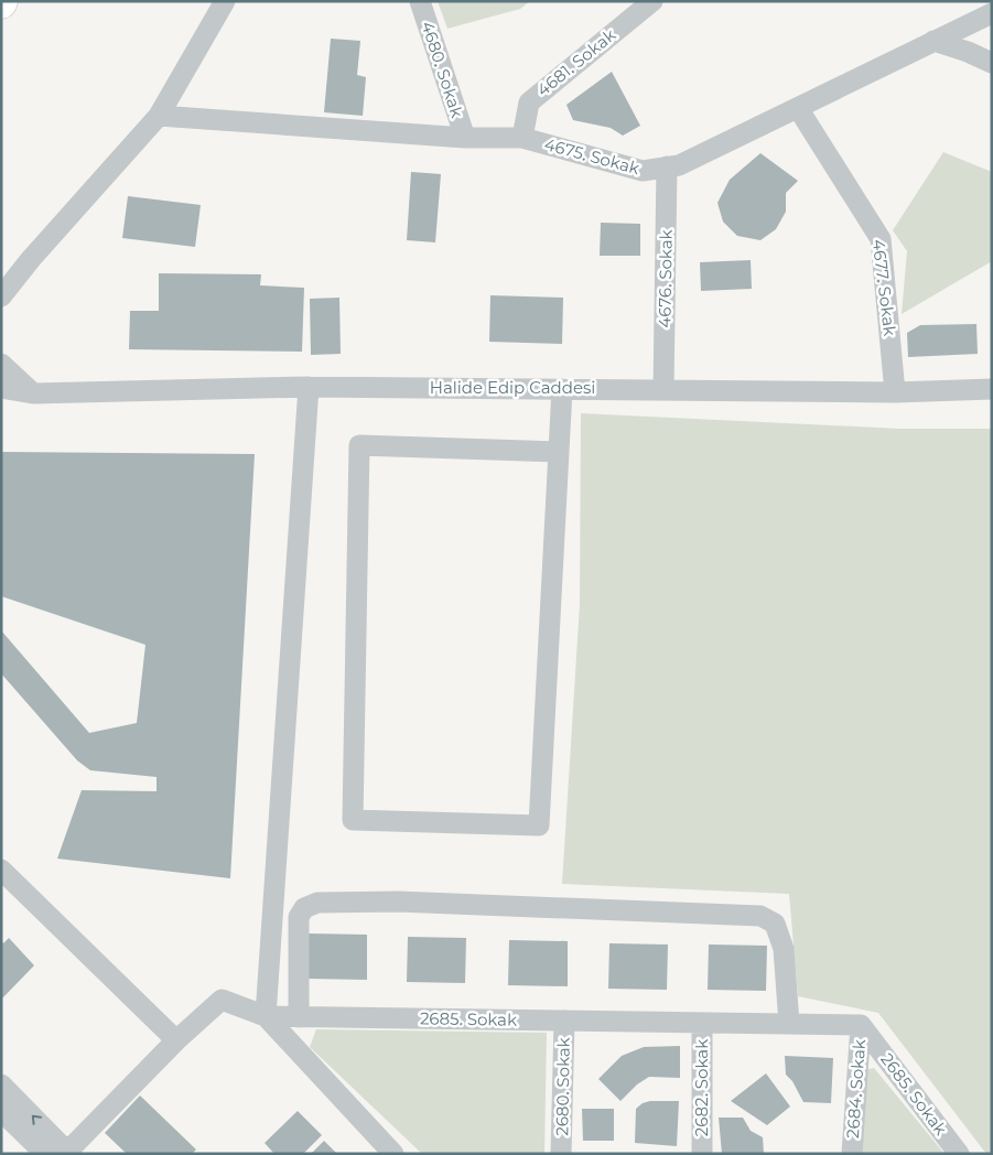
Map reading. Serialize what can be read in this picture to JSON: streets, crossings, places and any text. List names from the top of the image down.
{
  "streets": {
    "street": [
      "4681. Sokak",
      "4680. Sokak",
      "4675. Sokak",
      "4676. Sokak",
      "4677. Sokak",
      "Halide Edip Caddesi",
      "2685. Sokak",
      "2680. Sokak",
      "2682. Sokak",
      "2684. Sokak"
    ]
  },
  "crossings": [
    ["4681. Sokak", "4675. Sokak"],
    ["4680. Sokak", "4675. Sokak"],
    ["4675. Sokak", "4676. Sokak"],
    ["4675. Sokak", "4677. Sokak"],
    ["4676. Sokak", "Halide Edip Caddesi"],
    ["4677. Sokak", "Halide Edip Caddesi"],
    ["2685. Sokak", "2680. Sokak"],
    ["2685. Sokak", "2682. Sokak"],
    ["2685. Sokak", "2684. Sokak"]
  ]
}
